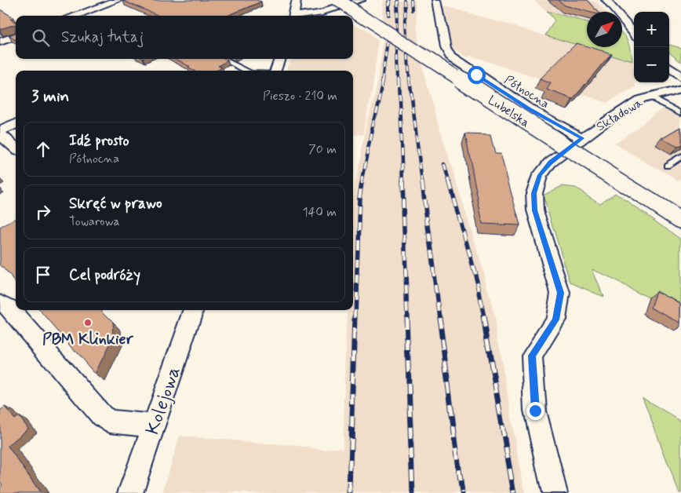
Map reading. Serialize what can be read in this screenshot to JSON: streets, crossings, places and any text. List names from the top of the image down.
{
  "streets": {
    "main road": ["Lubelska"],
    "street": ["Północna", "Składowa", "Kolejowa"]
  },
  "crossings": [
    ["Północna", "Składowa"]
  ],
  "places": ["PBM Klinkier"],
  "north": "top right",
  "page": {
    "map_buttons": ["+", "−"],
    "search": "Szukaj tutaj",
    "heading": ["3 min", "Pieszo · 210 m"],
    "list": [
      ["Idź prosto", "Północna", "70 m"],
      ["Skręć w prawo", "Towarowa", "140 m"],
      "Cel podróży"
    ]
  }
}
